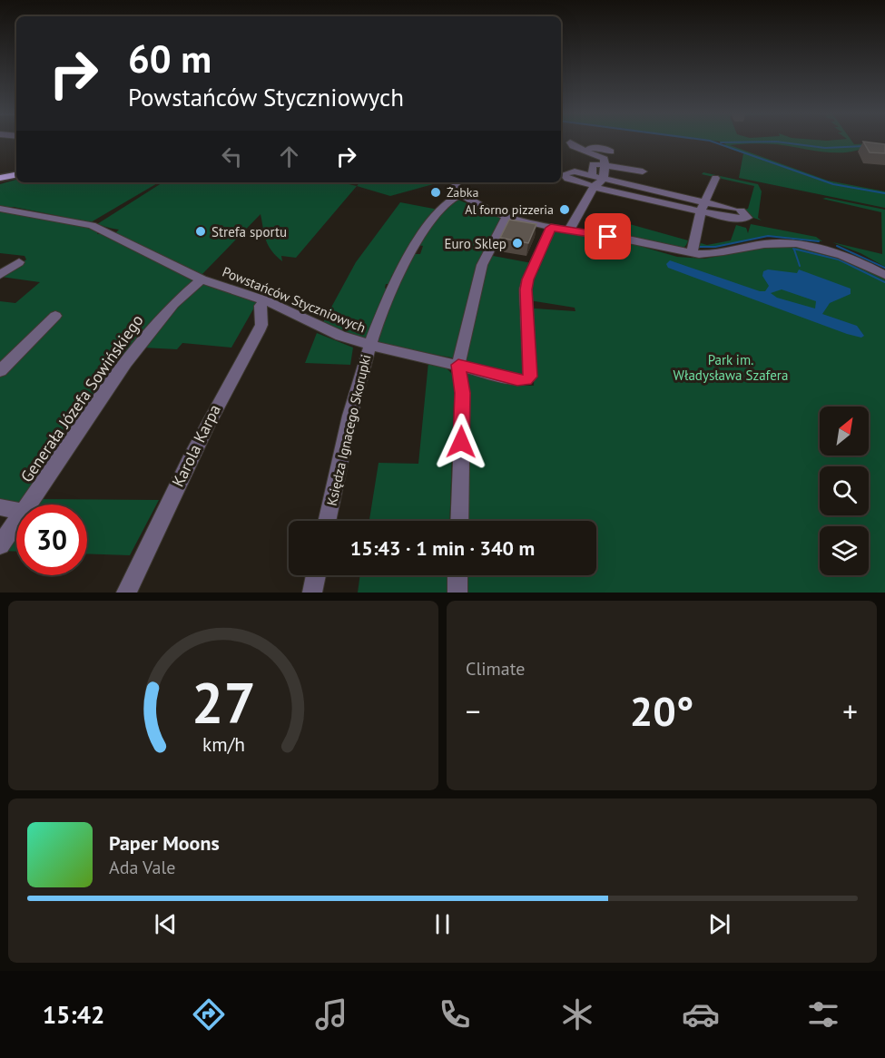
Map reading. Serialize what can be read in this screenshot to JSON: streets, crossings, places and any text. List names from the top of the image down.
{
  "streets": {
    "street": [
      "Powstańców Styczniowych",
      "Generała Józefa Sowińskiego",
      "Księdza Ignacego Skorupki",
      "Karola Karpa"
    ]
  },
  "crossings": [
    ["Powstańców Styczniowych", "Generała Józefa Sowińskiego"],
    ["Powstańców Styczniowych", "Księdza Ignacego Skorupki"],
    ["Powstańców Styczniowych", "Karola Karpa"]
  ],
  "parks": ["Park im. Władysława Szafera"],
  "places": [
    "Żabka",
    "Al forno pizzeria",
    "Strefa sportu",
    "Euro Sklep"
  ],
  "north": "top right",
  "page": {
    "turn": ["60 m", "Powstańców Styczniowych"],
    "limit": "30",
    "trip": "15:43 · 1 min · 340 m",
    "tile": "Climate",
    "heat": ["−", "20°", "+"],
    "song": ["Paper Moons", "Ada Vale"],
    "tabs": "15:42",
    "gauge": ["27", "km/h"]
  }
}
